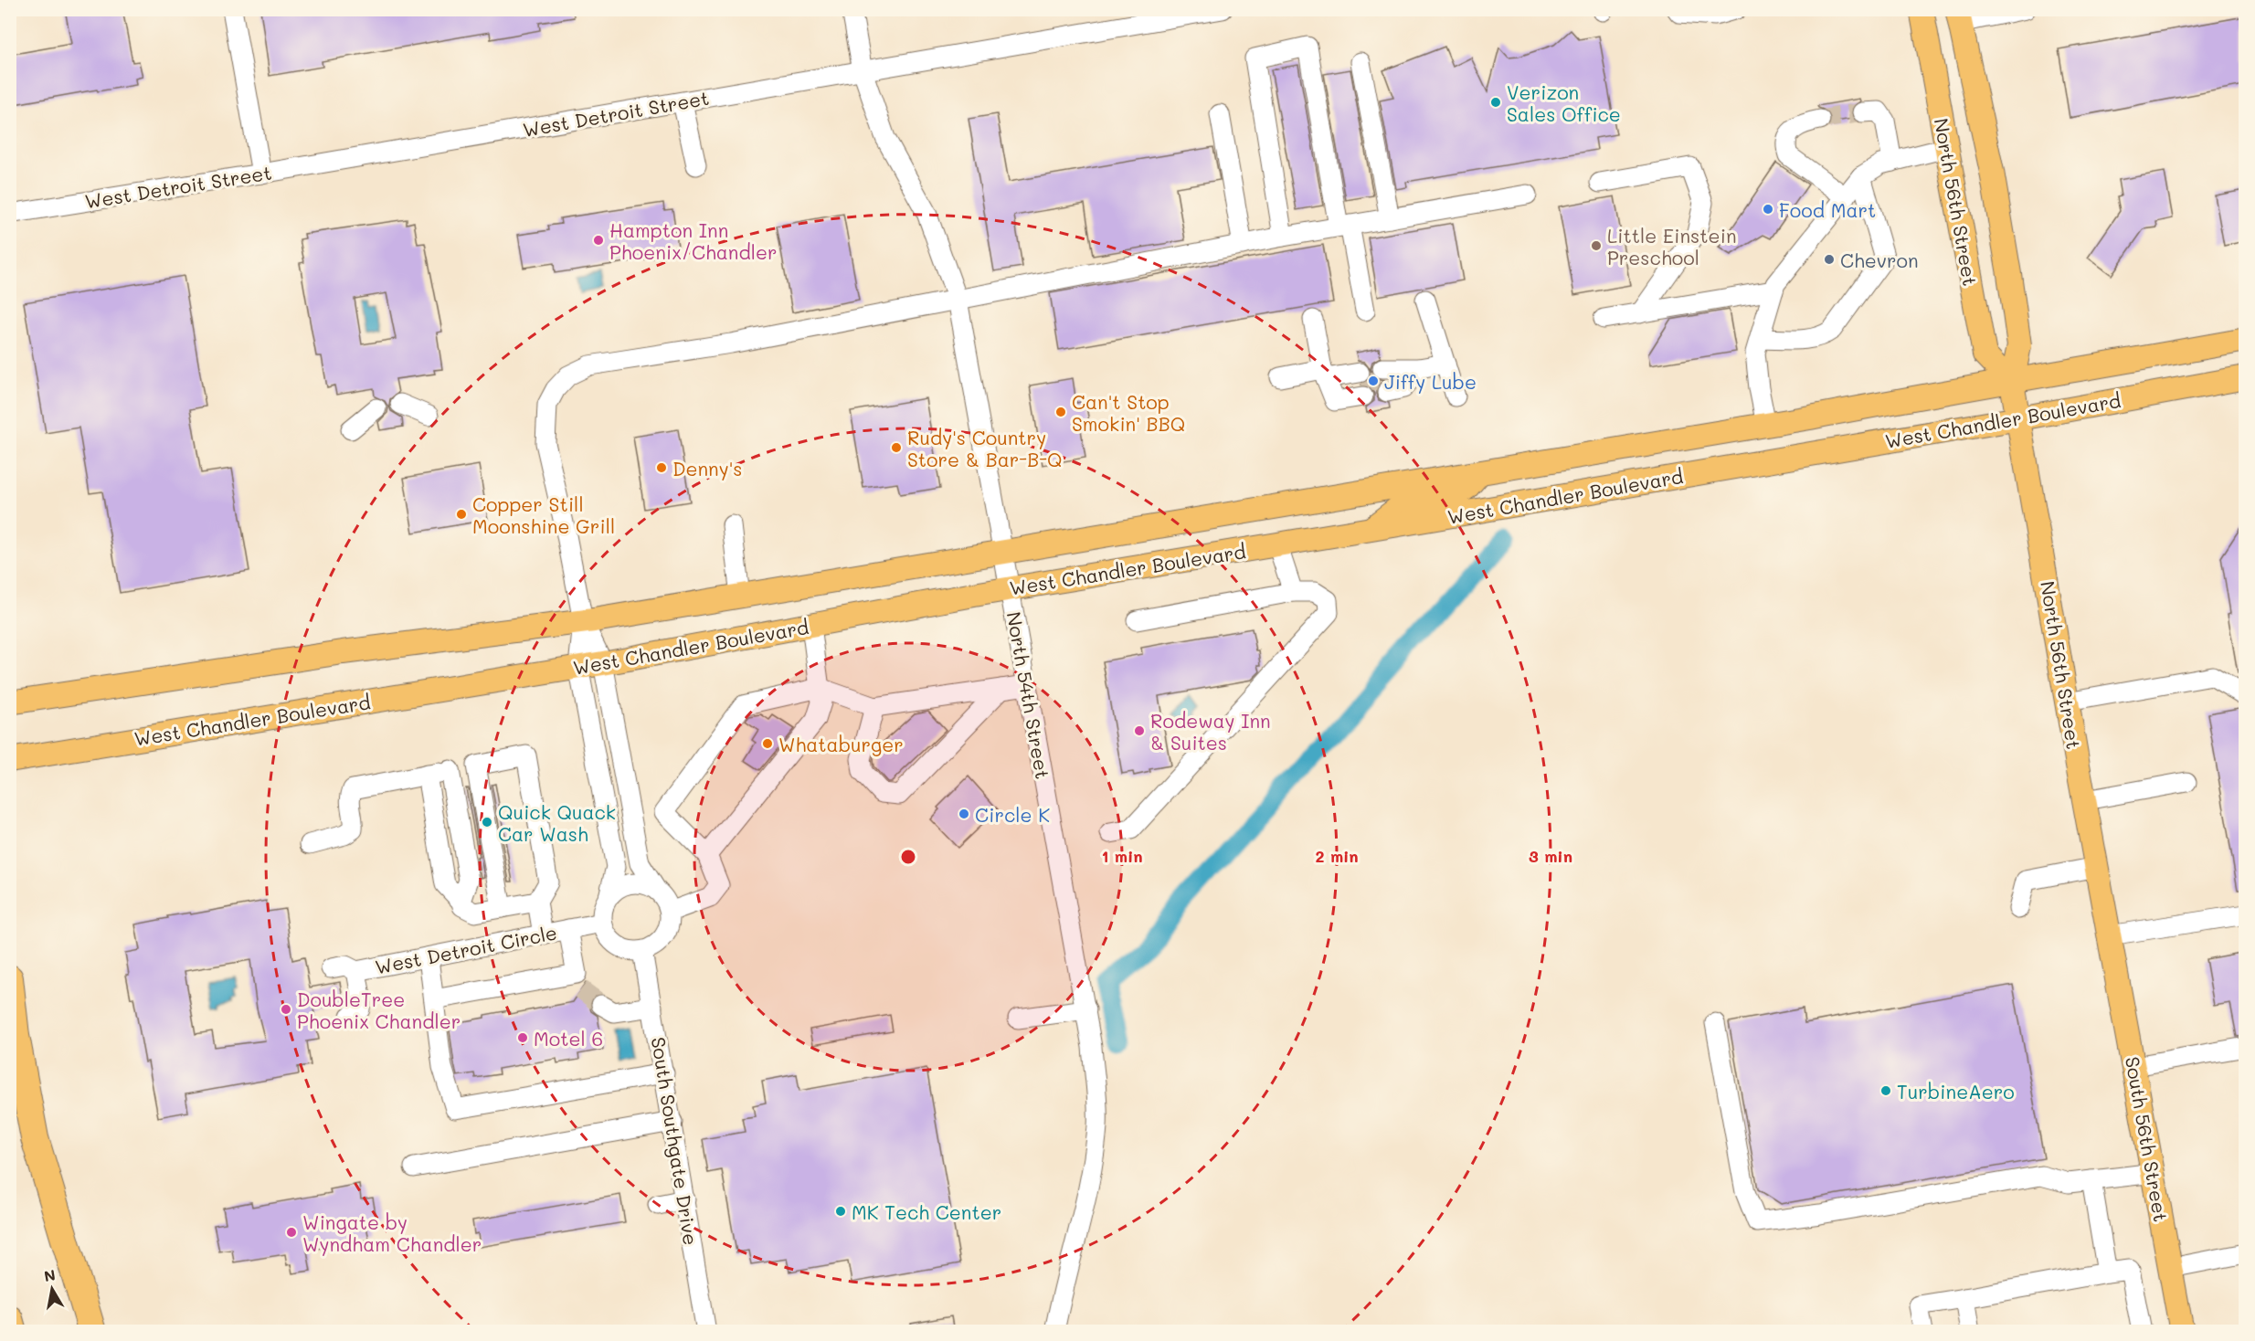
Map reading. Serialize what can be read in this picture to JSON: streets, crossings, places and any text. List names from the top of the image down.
{
  "streets": {
    "main road": ["North 56th Street", "West Chandler Boulevard", "South 56th Street"],
    "street": [
      "West Detroit Street",
      "North 54th Street",
      "West Detroit Circle",
      "South Southgate Drive"
    ]
  },
  "crossings": [
    ["West Detroit Street", "North 54th Street"],
    ["North 56th Street", "West Chandler Boulevard"],
    ["North 56th Street", "South 56th Street"],
    ["West Chandler Boulevard", "North 54th Street"],
    ["West Detroit Circle", "South Southgate Drive"]
  ],
  "places": [
    "Verizon Sales Office",
    "Food Mart",
    "Hampton Inn Phoenix/Chandler",
    "Little Einstein Preschool",
    "Chevron",
    "Jiffy Lube",
    "Can't Stop Smokin' BBQ",
    "Rudy's Country Store & Bar-B-Q",
    "Denny's",
    "Copper Still Moonshine Grill",
    "Rodeway Inn & Suites",
    "Whataburger",
    "Circle K",
    "Quick Quack Car Wash",
    "DoubleTree Phoenix Chandler",
    "Motel 6",
    "TurbineAero",
    "MK Tech Center",
    "Wingate by Wyndham Chandler"
  ],
  "north": "top",
  "rings": ["1 min", "2 min", "3 min"]
}
